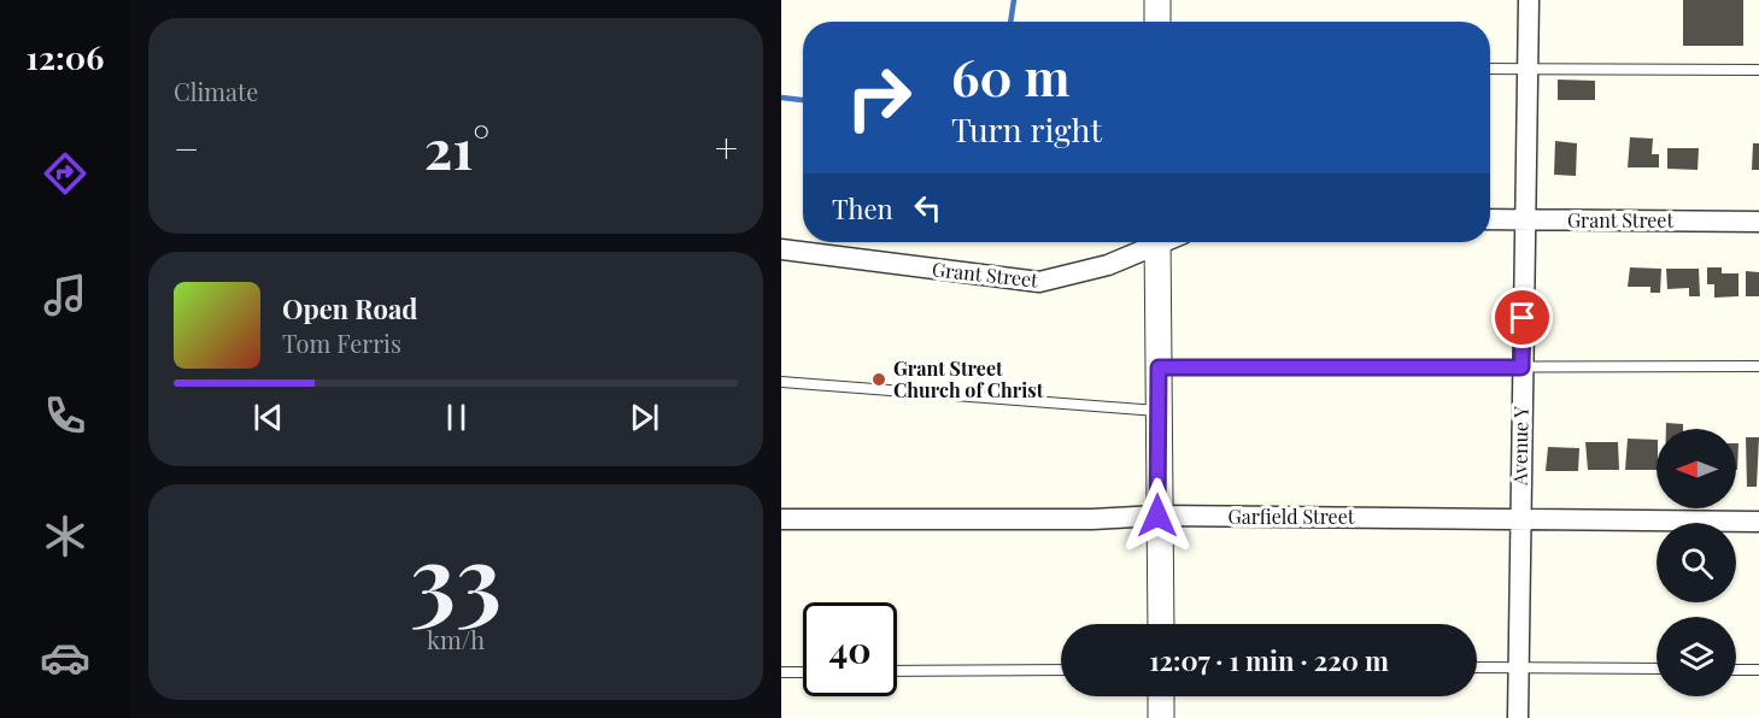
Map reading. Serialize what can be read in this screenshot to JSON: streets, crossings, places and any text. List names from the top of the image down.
{
  "streets": {
    "street": ["Grant Street", "Avenue Y", "Garfield Street"]
  },
  "crossings": [
    ["Grant Street", "Avenue Y"],
    ["Avenue Y", "Garfield Street"]
  ],
  "places": ["Grant Street Church of Christ"],
  "north": "left",
  "page": {
    "tabs": "12:06",
    "tile": [
      "Climate",
      ["33", "km/h"]
    ],
    "turn": ["60 m", "Turn right"],
    "heat": ["−", "21°", "+"],
    "then": "Then",
    "song": ["Open Road", "Tom Ferris"],
    "limit": "40",
    "trip": "12:07 · 1 min · 220 m"
  }
}
